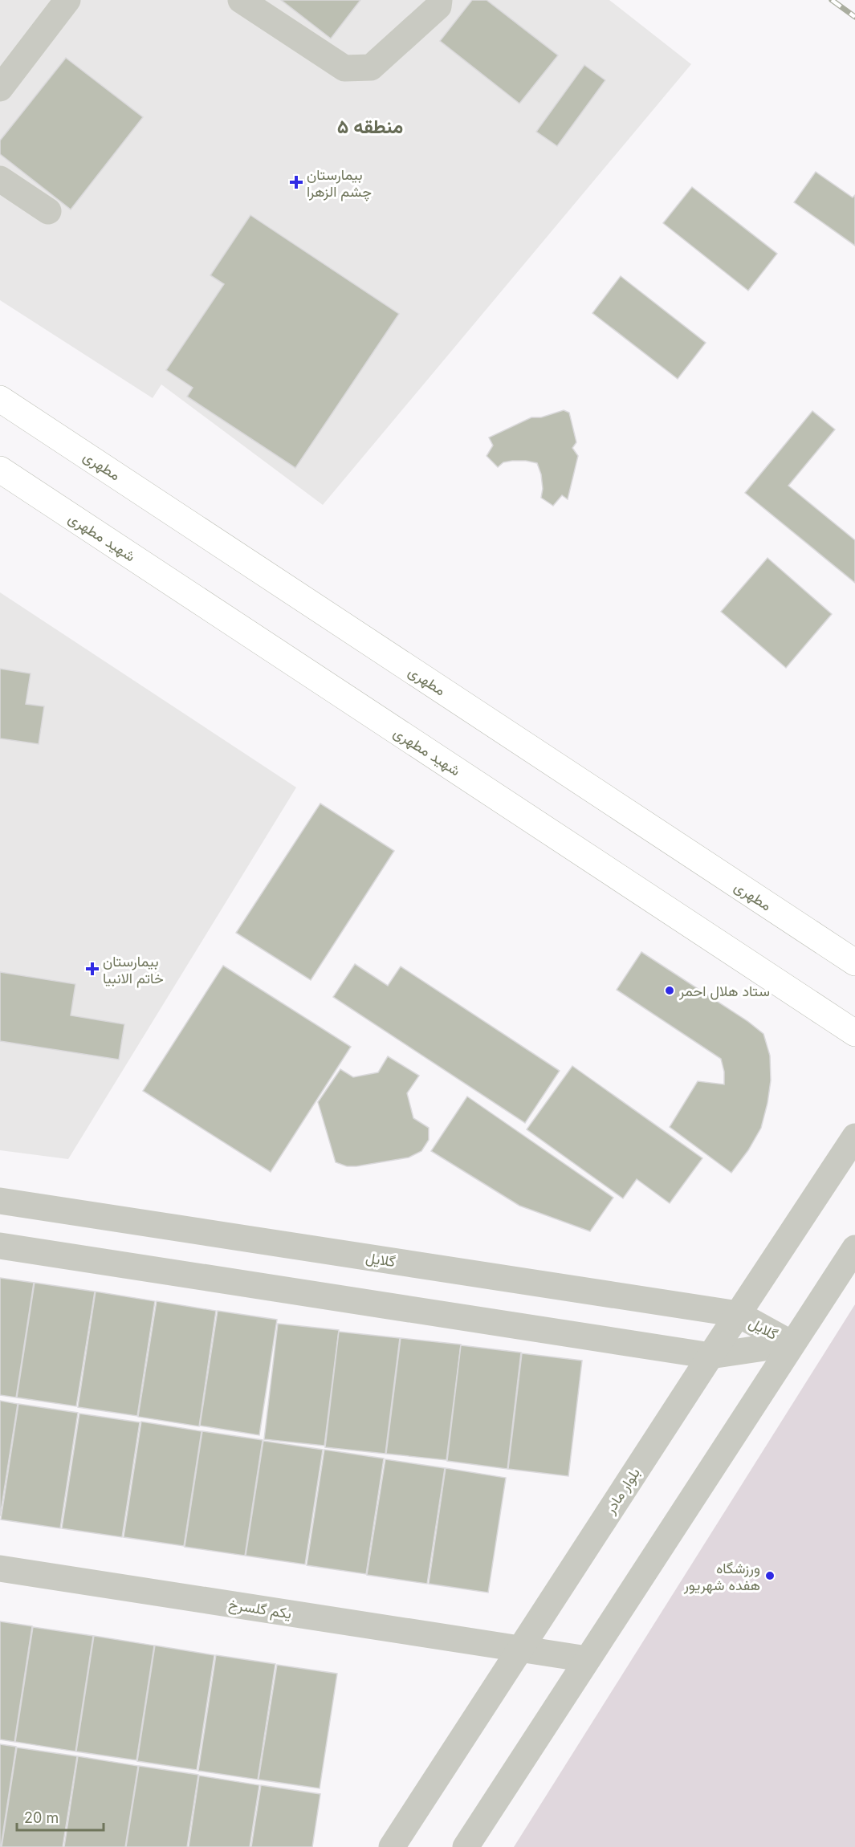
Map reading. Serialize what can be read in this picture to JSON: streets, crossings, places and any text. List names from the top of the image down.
{
  "streets": {
    "main road": ["مطهری", "شهید مطهری"],
    "street": ["گلایل", "بلوار مادر", "یکم گلسرخ"]
  },
  "crossings": [
    ["گلایل", "بلوار مادر"],
    ["بلوار مادر", "یکم گلسرخ"]
  ],
  "districts": ["منطقه ۵"],
  "places": {
    "health": ["بیمارستان چشم الزهرا", "بیمارستان خاتم الانبیا"],
    "other": ["ستاد هلال احمر", "ورزشگاه هفده شهریور"]
  },
  "scale_bar": "20 m"
}
